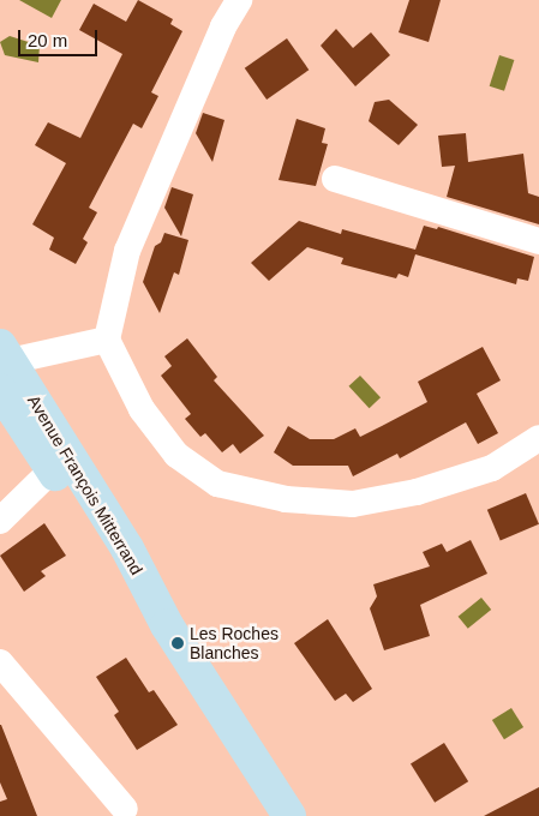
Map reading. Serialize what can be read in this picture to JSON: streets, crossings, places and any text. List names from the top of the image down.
{
  "streets": {
    "main road": ["Avenue François Mitterrand"]
  },
  "places": ["Les Roches Blanches"],
  "scale_bar": "20 m"
}
